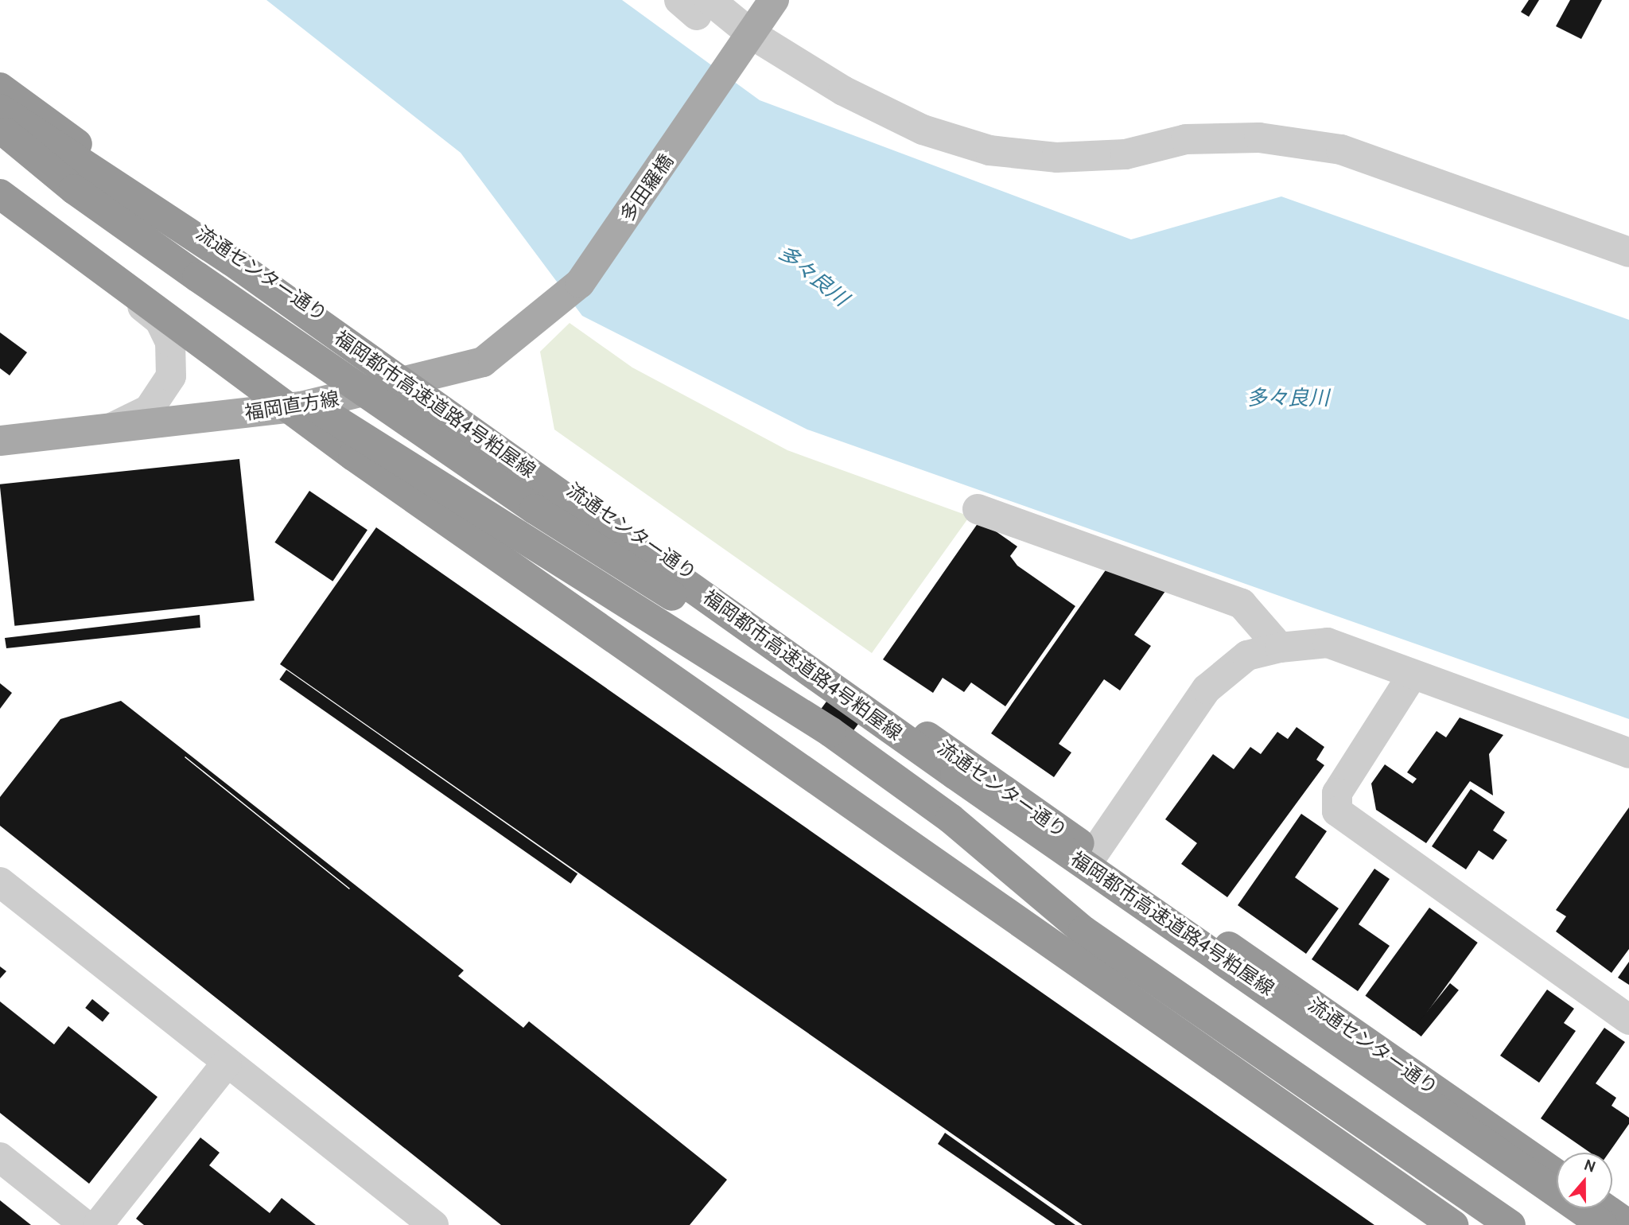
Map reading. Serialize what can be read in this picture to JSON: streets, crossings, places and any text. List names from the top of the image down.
{
  "streets": {
    "highway": ["流通センター通り", "福岡都市高速道路4号粕屋線"],
    "main road": ["多田羅橋", "福岡直方線"]
  },
  "crossings": [
    ["多田羅橋", "福岡直方線"],
    ["流通センター通り", "福岡直方線"]
  ],
  "water": ["多々良川"],
  "north": "top"
}
